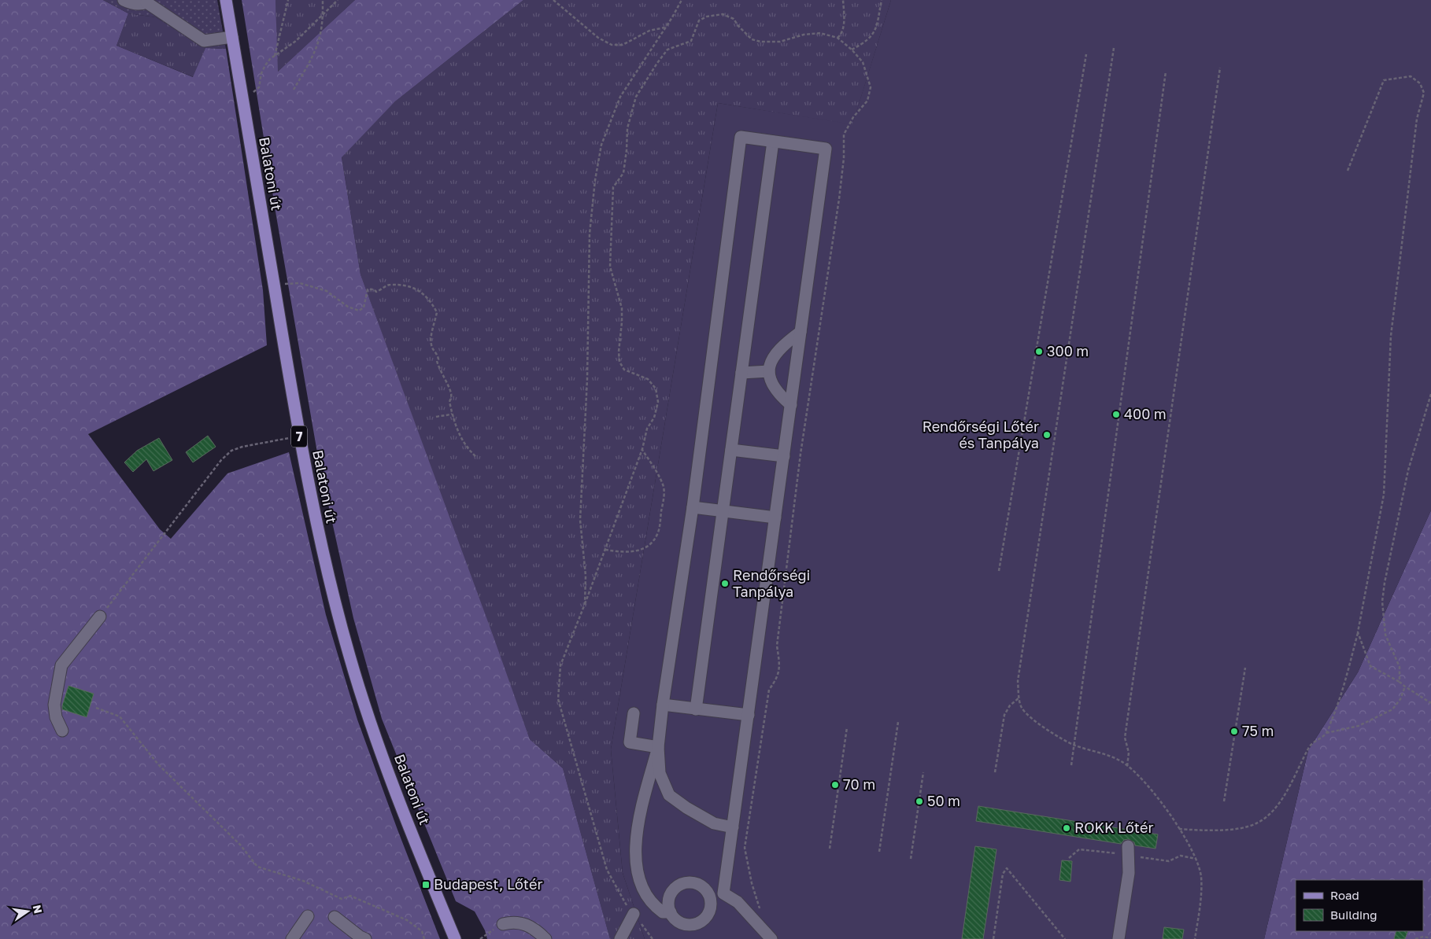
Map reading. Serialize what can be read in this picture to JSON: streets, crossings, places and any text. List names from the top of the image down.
{
  "streets": {
    "main road": ["Balatoni út", "7"]
  },
  "places": {
    "other": [
      "300 m",
      "400 m",
      "Rendőrségi Lőtér és Tanpálya",
      "Rendőrségi Tanpálya",
      "75 m",
      "70 m",
      "50 m",
      "ROKK Lőtér"
    ],
    "transit": ["Budapest, Lőtér"]
  },
  "legend": ["Road", "Building"],
  "north": "right"
}
